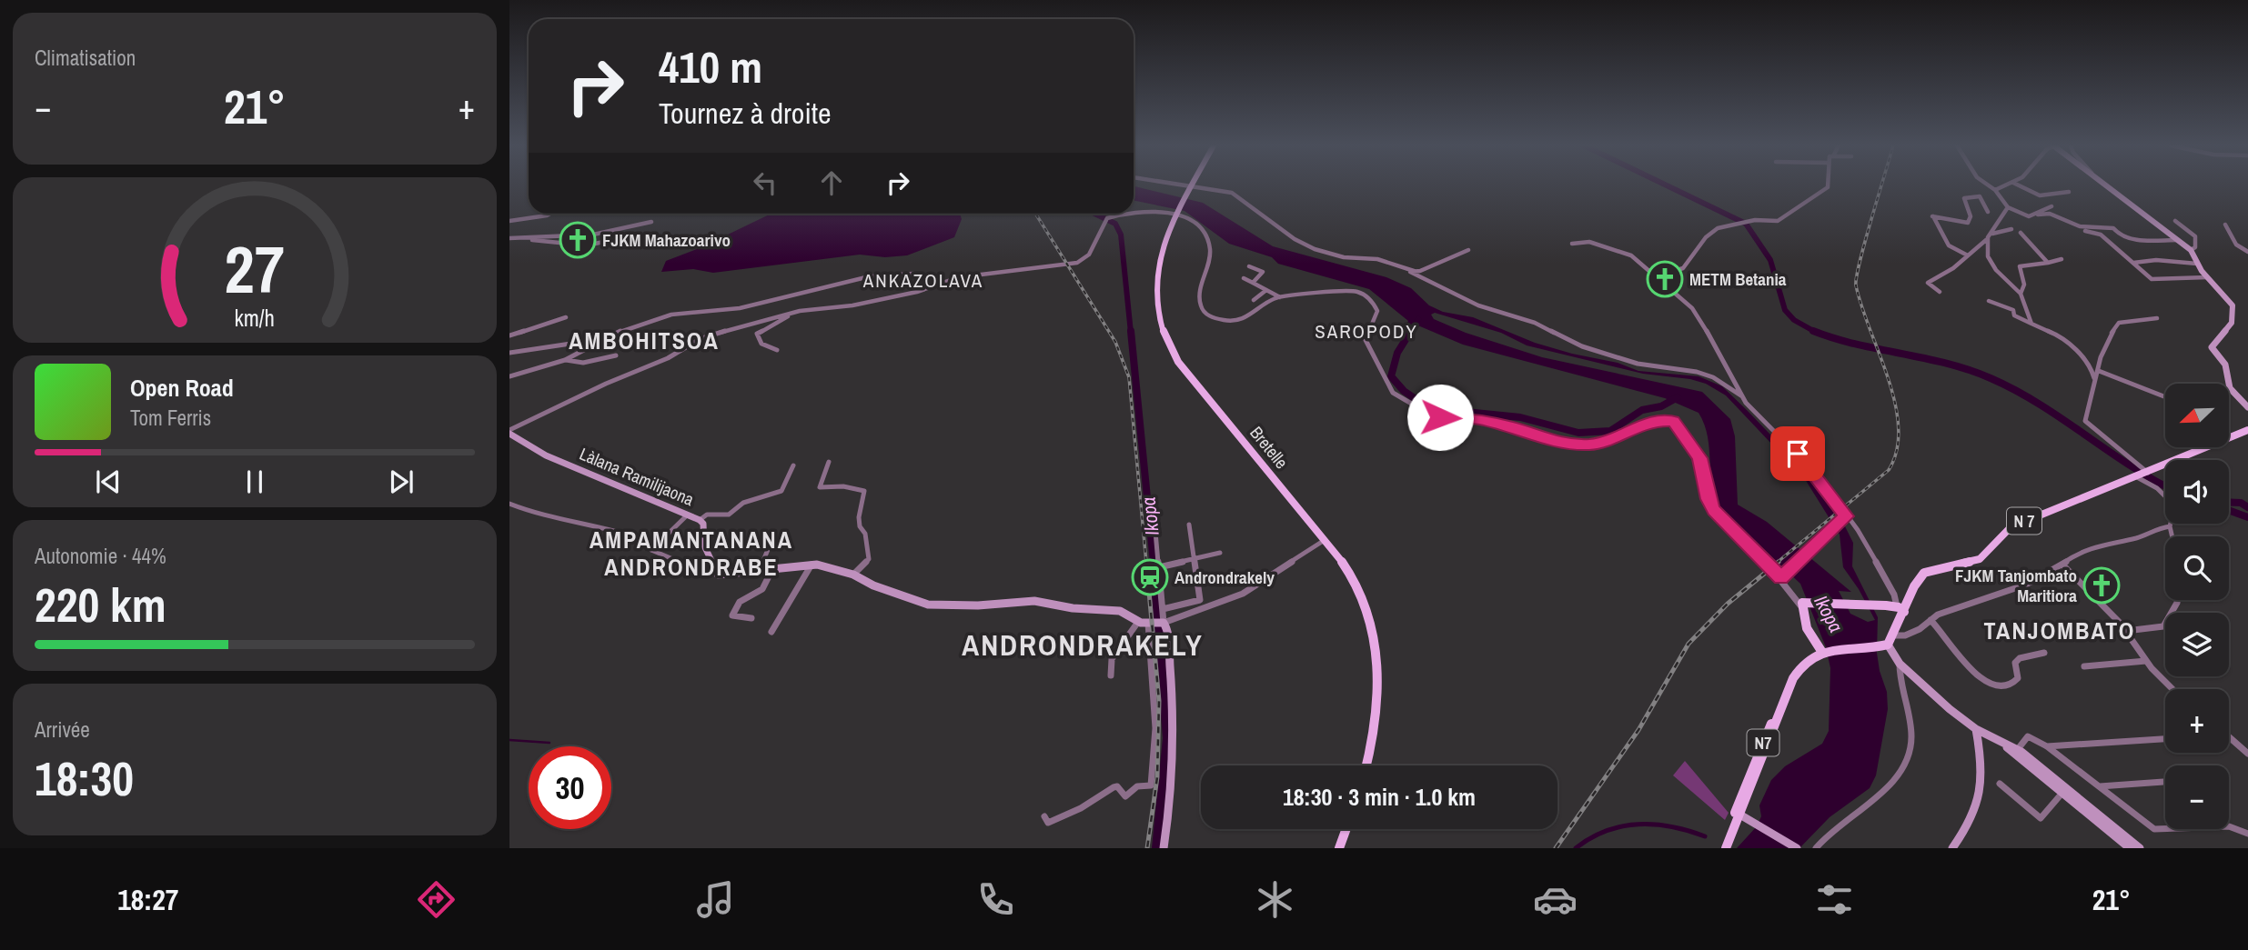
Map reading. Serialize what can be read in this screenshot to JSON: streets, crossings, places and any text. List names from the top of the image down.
{
  "streets": {
    "main road": ["Bretelle", "N 7", "N7"],
    "street": ["Làlana Ramilijaona"]
  },
  "districts": [
    "ANKAZOLAVA",
    "SAROPODY",
    "AMBOHITSOA",
    "AMPAMANTANANA ANDRONDRABE",
    "TANJOMBATO",
    "ANDRONDRAKELY"
  ],
  "water": ["Ikopa"],
  "places": {
    "church": ["FJKM Mahazoarivo", "METM Betania", "FJKM Tanjombato Maritiora"],
    "station": ["Androndrakely"]
  },
  "north": "bottom left",
  "page": {
    "tile": [
      "Climatisation",
      ["Autonomie · 44%", "220 km"],
      ["Arrivée", "18:30"]
    ],
    "turn": ["410 m", "Tournez à droite"],
    "heat": ["−", "21°", "+"],
    "song": ["Open Road", "Tom Ferris"],
    "map_buttons": ["+", "−"],
    "limit": "30",
    "trip": "18:30 · 3 min · 1.0 km",
    "tabs": ["18:27", "21°"],
    "gauge": ["27", "km/h"]
  }
}
